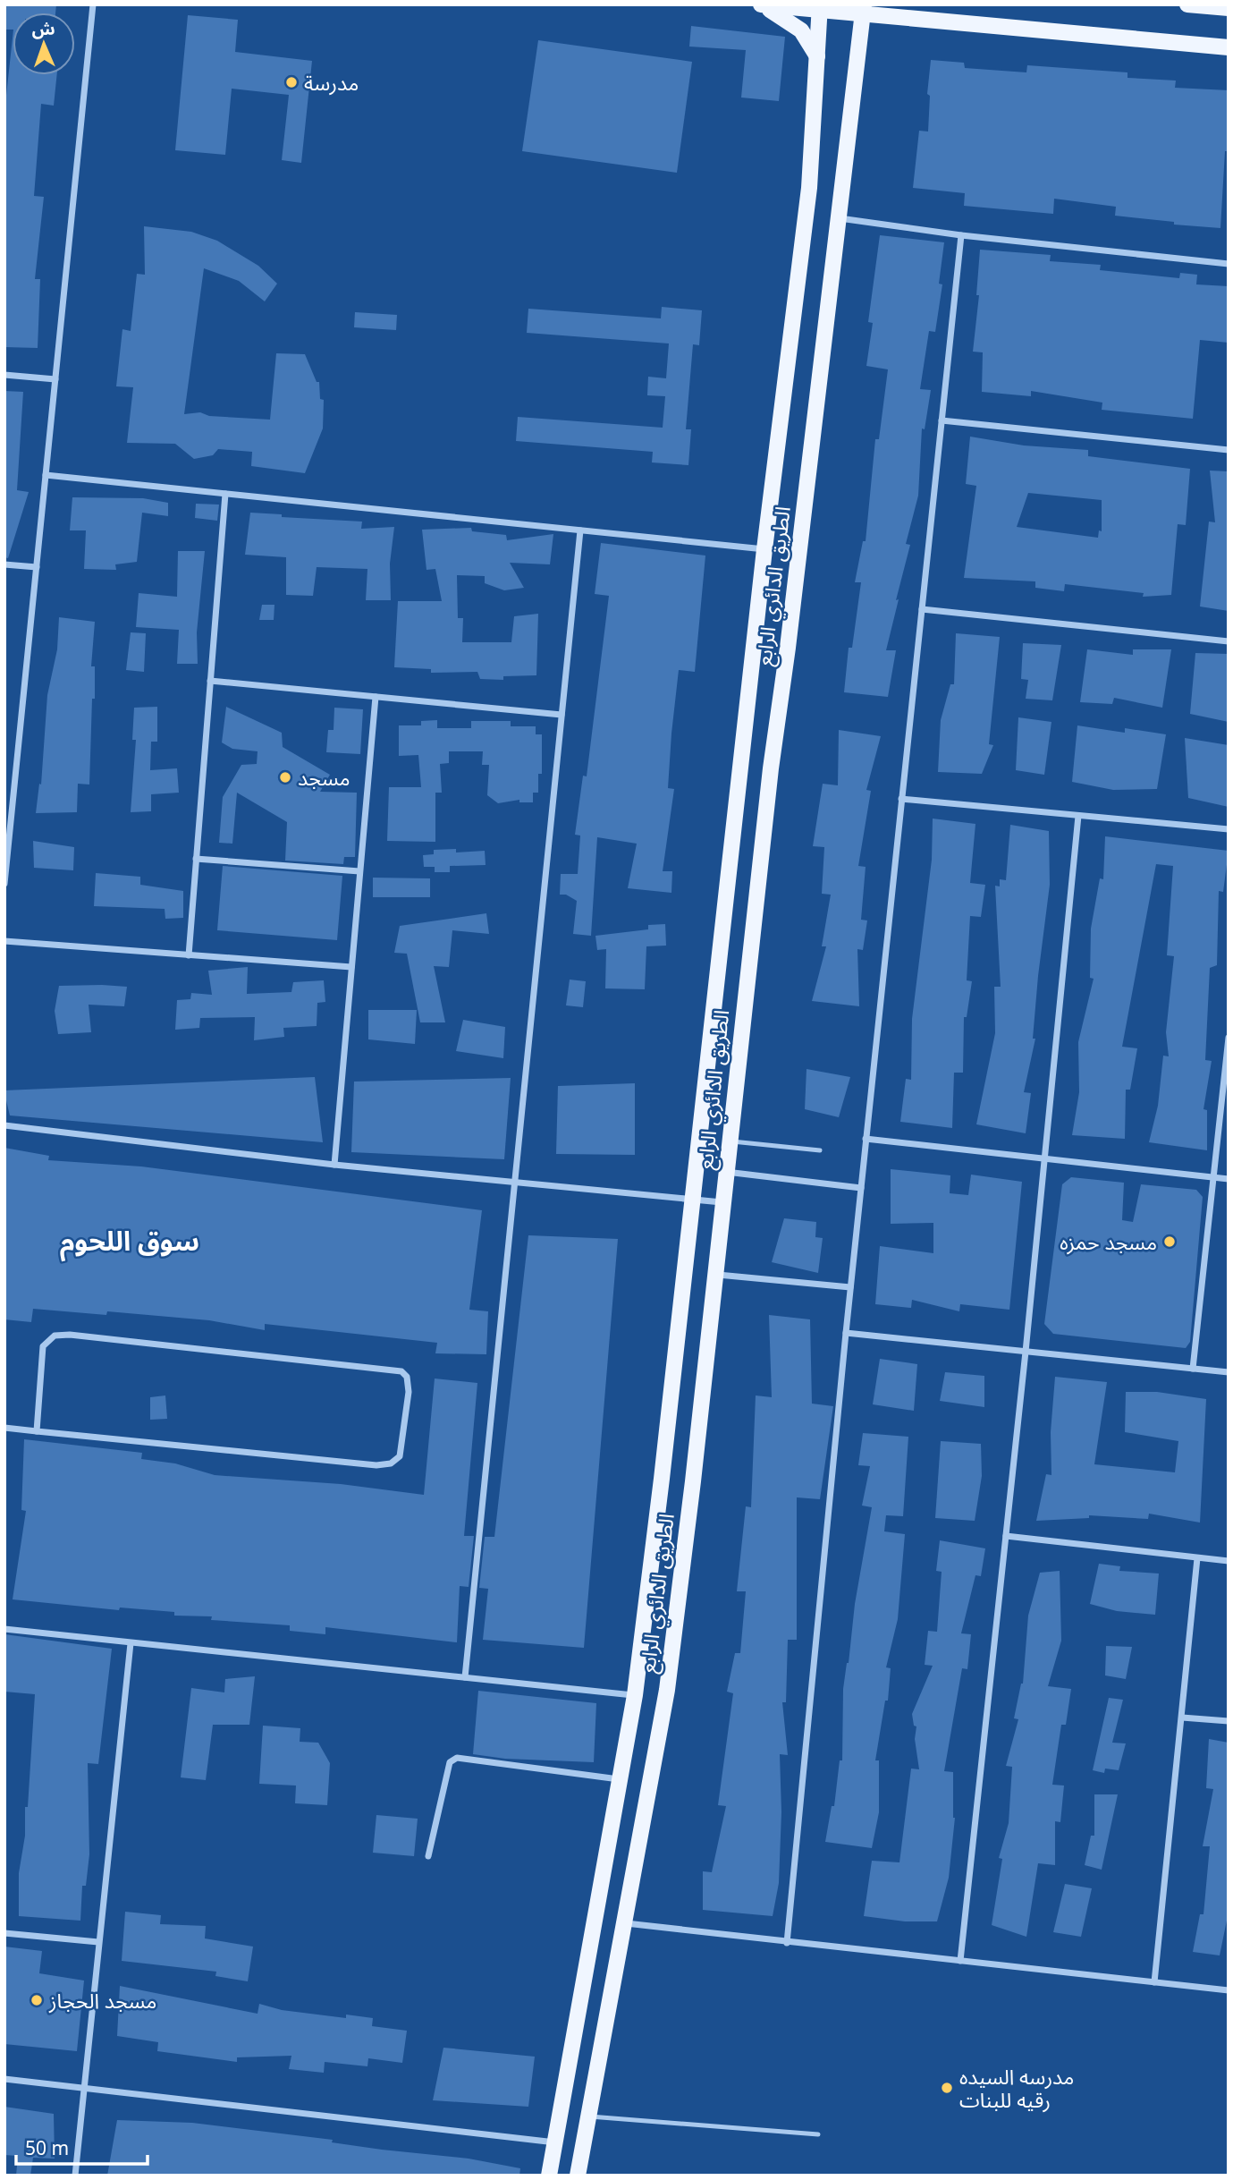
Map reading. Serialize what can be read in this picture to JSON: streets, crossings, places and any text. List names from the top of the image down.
{
  "streets": {
    "main road": ["الطريق الدائري الرابع"]
  },
  "districts": ["سوق اللحوم"],
  "places": [
    "مدرسة",
    "مسجد",
    "مسجد حمزه",
    "مسجد الحجاز",
    "مدرسه السيده رقيه للبنات"
  ],
  "scale_bar": "50 m",
  "north": "top"
}
